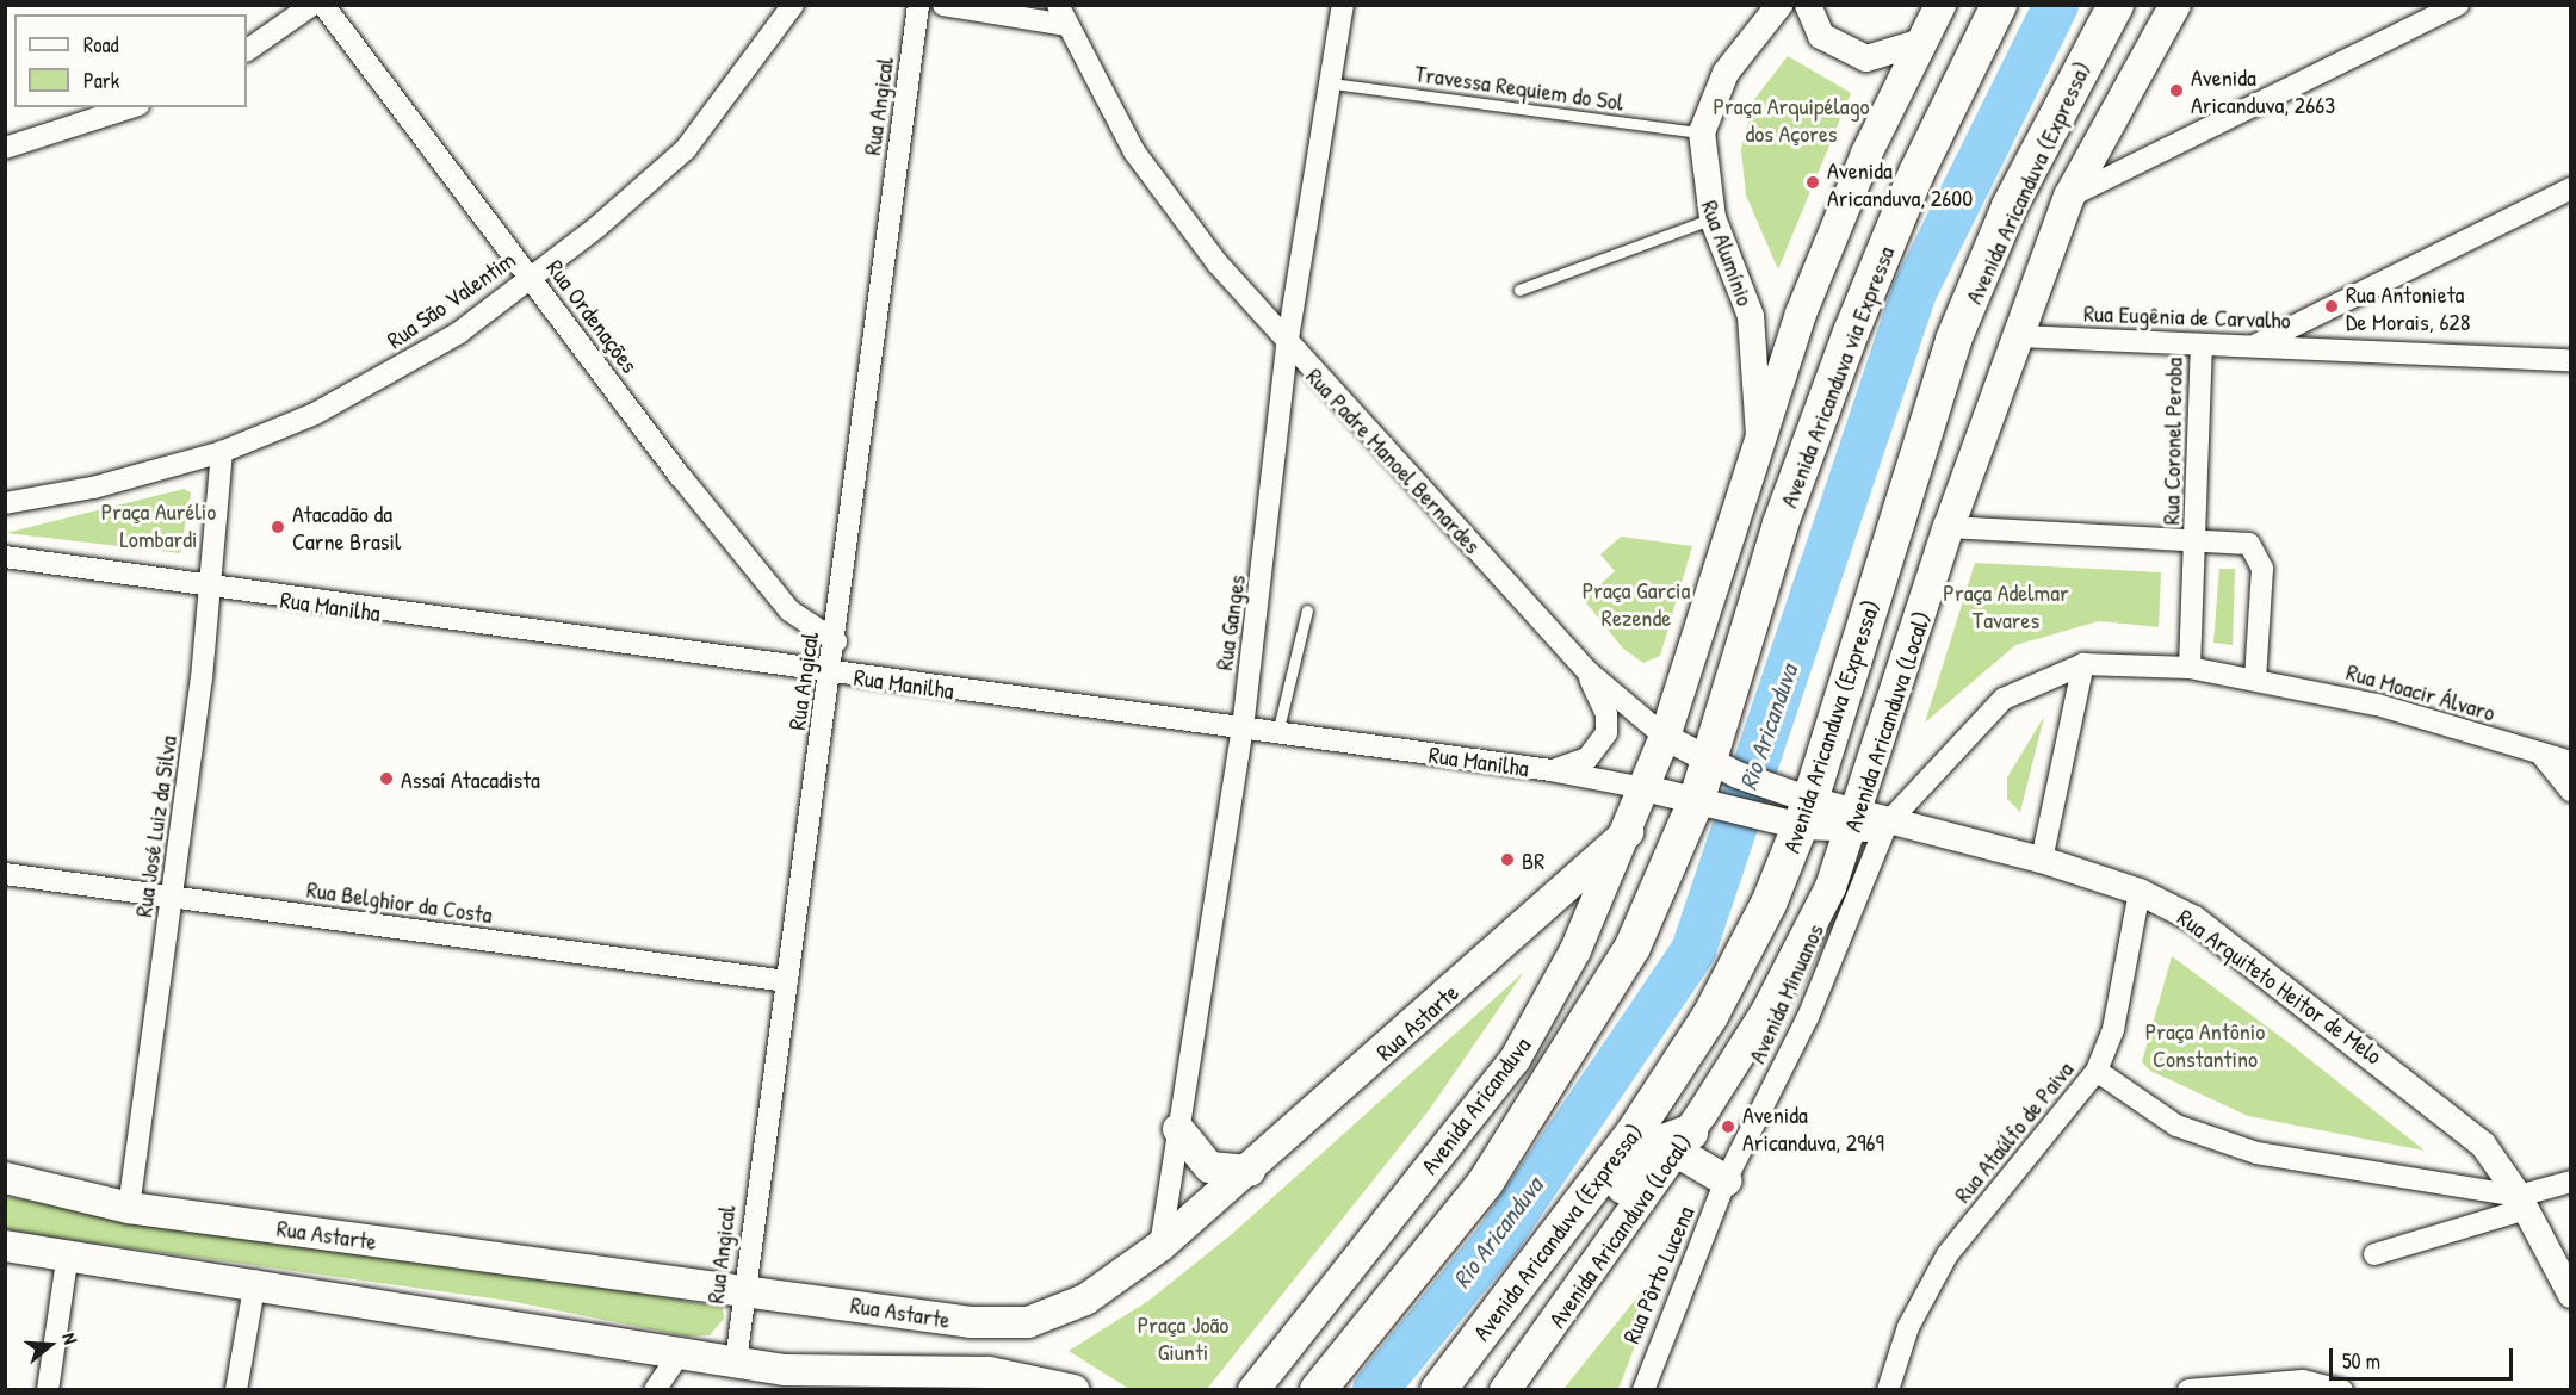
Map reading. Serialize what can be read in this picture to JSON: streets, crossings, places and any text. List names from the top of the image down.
{
  "streets": {
    "highway": ["Avenida Aricanduva (Expressa)", "Avenida Aricanduva via Expressa"],
    "main road": ["Avenida Aricanduva (Local)", "Rua Astarte", "Avenida Aricanduva"],
    "street": [
      "Rua Angical",
      "Rua Alumínio",
      "Rua São Valentim",
      "Rua Ordenações",
      "Rua Eugênia de Carvalho",
      "Rua Coronel Peroba",
      "Rua Padre Manoel Bernardes",
      "Rua Manilha",
      "Rua Ganges",
      "Rua Moacir Álvaro",
      "Rua José Luiz da Silva",
      "Rua Belghior da Costa",
      "Rua Arquiteto Heitor de Melo",
      "Avenida Minuanos",
      "Rua Ataúlfo de Paiva",
      "Rua Pôrto Lucena"
    ],
    "lane": ["Travessa Requiem do Sol"]
  },
  "crossings": [
    ["Travessa Requiem do Sol", "Rua Alumínio"],
    ["Travessa Requiem do Sol", "Rua Ganges"],
    ["Rua Angical", "Rua Ordenações"],
    ["Rua Angical", "Rua Manilha"],
    ["Rua Angical", "Rua Belghior da Costa"],
    ["Rua Angical", "Rua Astarte"],
    ["Avenida Aricanduva (Expressa)", "Rua Padre Manoel Bernardes"],
    ["Avenida Aricanduva (Expressa)", "Rua Manilha"],
    ["Avenida Aricanduva (Expressa)", "Rua Arquiteto Heitor de Melo"],
    ["Rua São Valentim", "Rua Ordenações"],
    ["Rua São Valentim", "Rua José Luiz da Silva"],
    ["Rua Eugênia de Carvalho", "Rua Coronel Peroba"],
    ["Rua Eugênia de Carvalho", "Avenida Aricanduva (Local)"],
    ["Avenida Aricanduva via Expressa", "Rua Padre Manoel Bernardes"],
    ["Rua Padre Manoel Bernardes", "Rua Manilha"],
    ["Rua Padre Manoel Bernardes", "Rua Ganges"],
    ["Rua Padre Manoel Bernardes", "Rua Arquiteto Heitor de Melo"],
    ["Rua Manilha", "Rua Ganges"],
    ["Rua Manilha", "Rua José Luiz da Silva"],
    ["Rua Manilha", "Rua Arquiteto Heitor de Melo"],
    ["Rua Manilha", "Avenida Aricanduva"],
    ["Rua Ganges", "Rua Astarte"],
    ["Avenida Aricanduva (Local)", "Rua Arquiteto Heitor de Melo"],
    ["Rua José Luiz da Silva", "Rua Belghior da Costa"],
    ["Rua José Luiz da Silva", "Rua Astarte"],
    ["Rua Arquiteto Heitor de Melo", "Avenida Minuanos"],
    ["Rua Arquiteto Heitor de Melo", "Rua Ataúlfo de Paiva"],
    ["Avenida Minuanos", "Rua Pôrto Lucena"],
    ["Rua Astarte", "Avenida Aricanduva"]
  ],
  "water": ["Rio Aricanduva"],
  "parks": [
    "Praça Arquipélago dos Açores",
    "Praça Aurélio Lombardi",
    "Praça Garcia Rezende",
    "Praça Adelmar Tavares",
    "Praça Antônio Constantino",
    "Praça João Giunti"
  ],
  "places": [
    "Avenida Aricanduva, 2663",
    "Avenida Aricanduva, 2600",
    "Rua Antonieta De Morais, 628",
    "Atacadão da Carne Brasil",
    "Assaí Atacadista",
    "BR",
    "Avenida Aricanduva, 2969"
  ],
  "legend": ["Road", "Park"],
  "scale_bar": "50 m",
  "north": "right"
}
